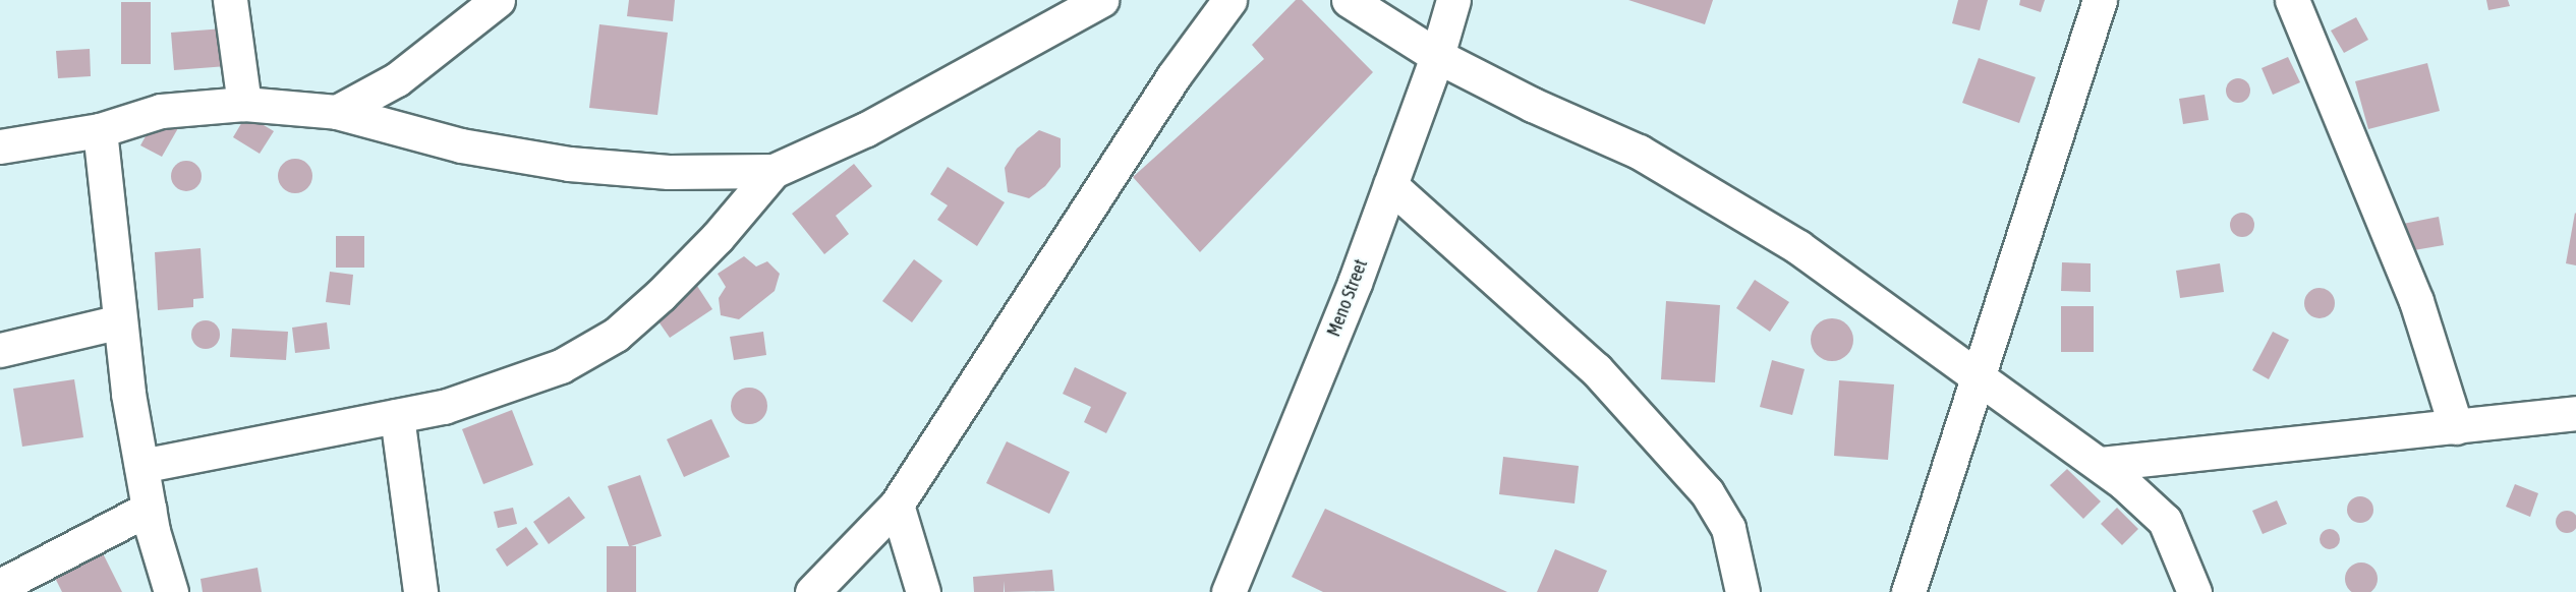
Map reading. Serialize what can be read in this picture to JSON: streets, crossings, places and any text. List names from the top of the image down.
{
  "streets": {
    "street": ["Meno Street"]
  }
}
